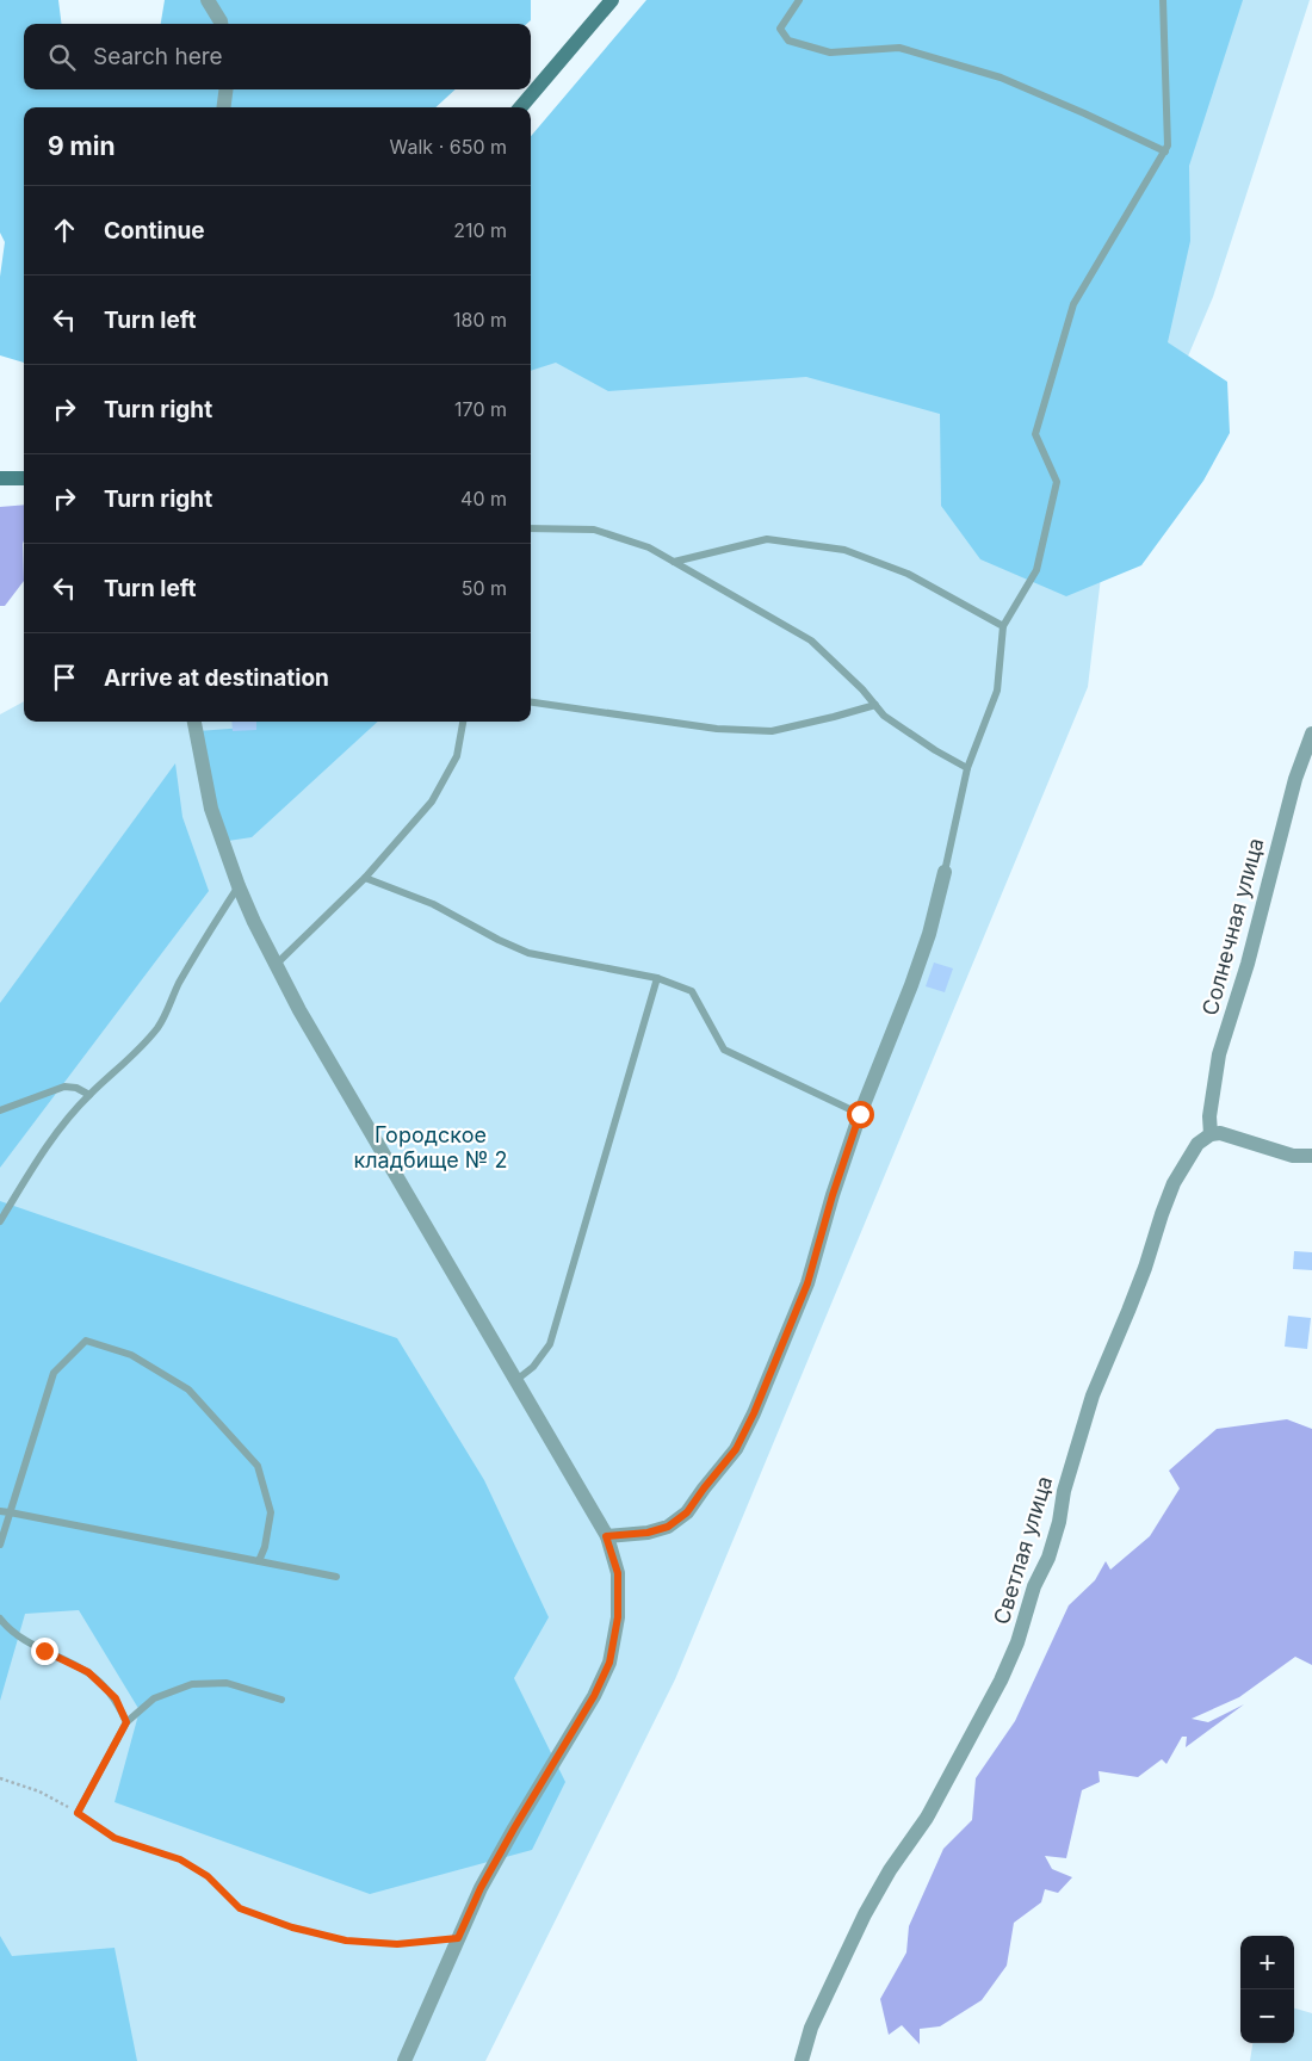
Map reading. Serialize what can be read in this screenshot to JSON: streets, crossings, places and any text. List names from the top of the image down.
{
  "streets": {
    "street": ["Солнечная улица", "Светлая улица"]
  },
  "crossings": [
    ["Солнечная улица", "Светлая улица"]
  ],
  "parks": ["Городское кладбище № 2"],
  "page": {
    "search": "Search here",
    "heading": ["9 min", "Walk · 650 m"],
    "list": [
      ["Continue", "210 m"],
      ["Turn left", "180 m"],
      ["Turn right", "170 m"],
      ["Turn right", "40 m"],
      ["Turn left", "50 m"],
      "Arrive at destination"
    ],
    "map_buttons": ["+", "−"]
  }
}
